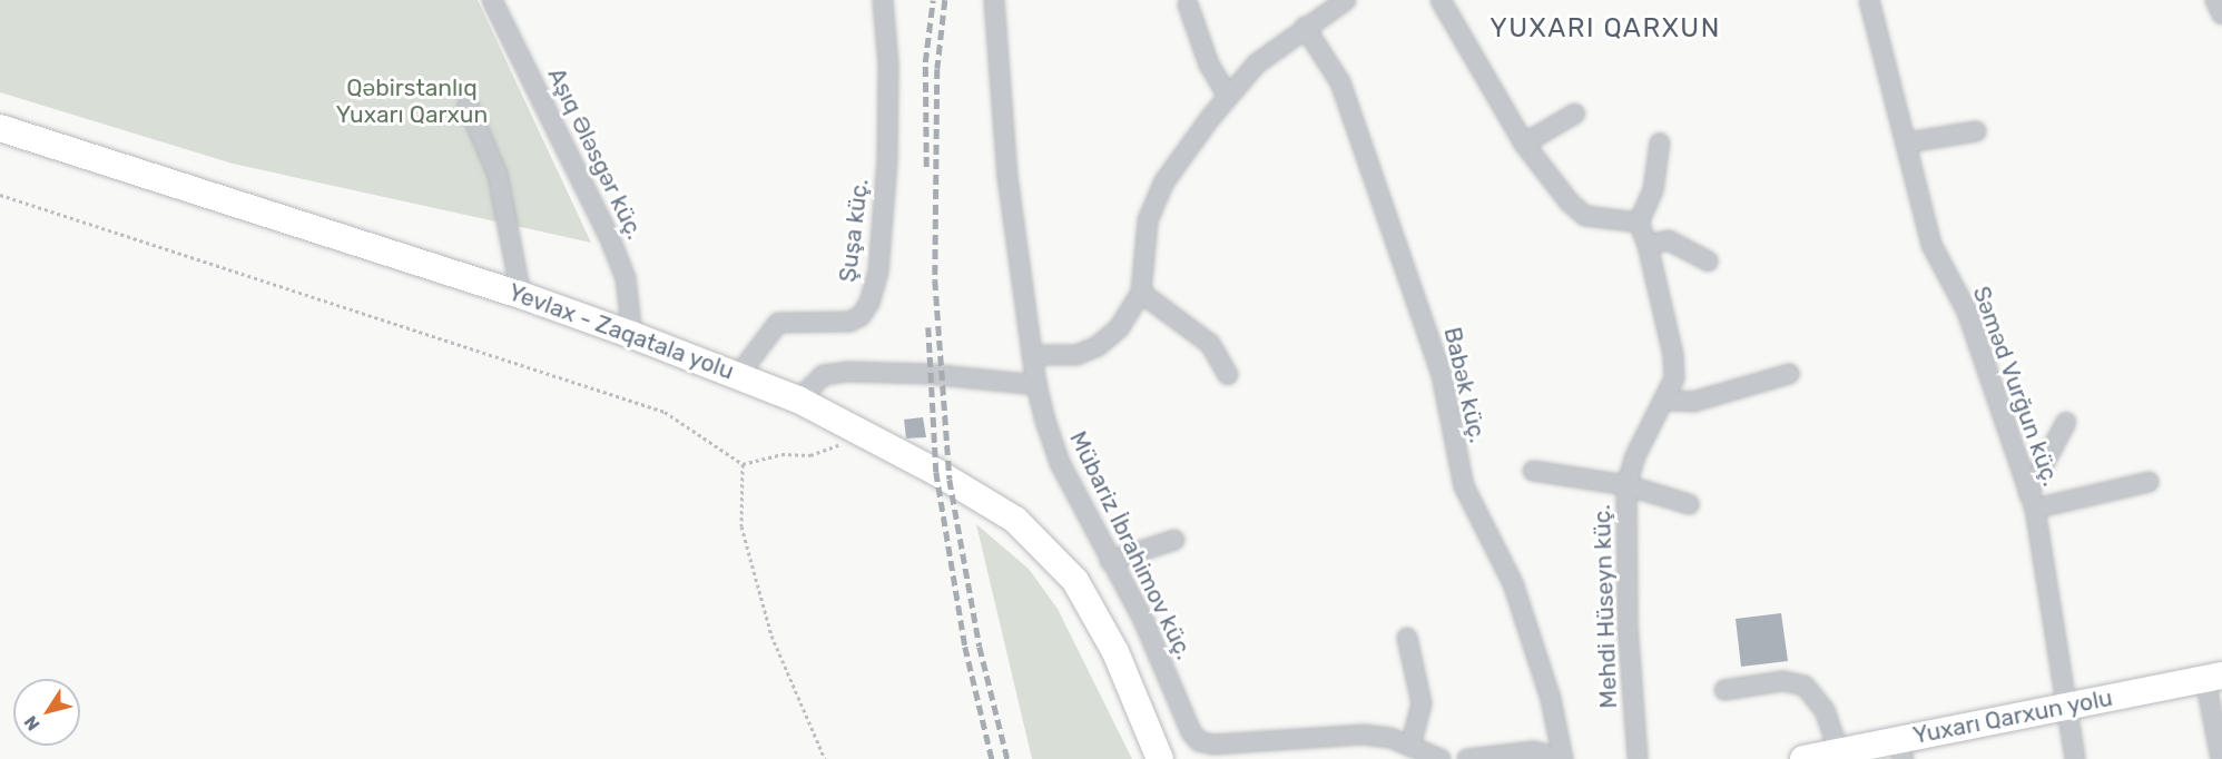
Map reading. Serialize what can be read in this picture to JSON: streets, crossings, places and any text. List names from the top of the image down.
{
  "streets": {
    "highway": ["Yevlax - Zaqatala yolu", "Yuxarı Qarxun yolu"],
    "street": [
      "Aşıq Ələsgər küç.",
      "Şuşa küç.",
      "Babək küç.",
      "Səməd Vurğun küç.",
      "Mübariz İbrahimov küç.",
      "Mehdi Hüseyn küç."
    ]
  },
  "crossings": [
    ["Aşıq Ələsgər küç.", "Yevlax - Zaqatala yolu"],
    ["Şuşa küç.", "Yevlax - Zaqatala yolu"],
    ["Səməd Vurğun küç.", "Yuxarı Qarxun yolu"]
  ],
  "districts": ["YUXARI QARXUN"],
  "parks": ["Qəbirstanlıq Yuxarı Qarxun"],
  "north": "bottom left"
}
